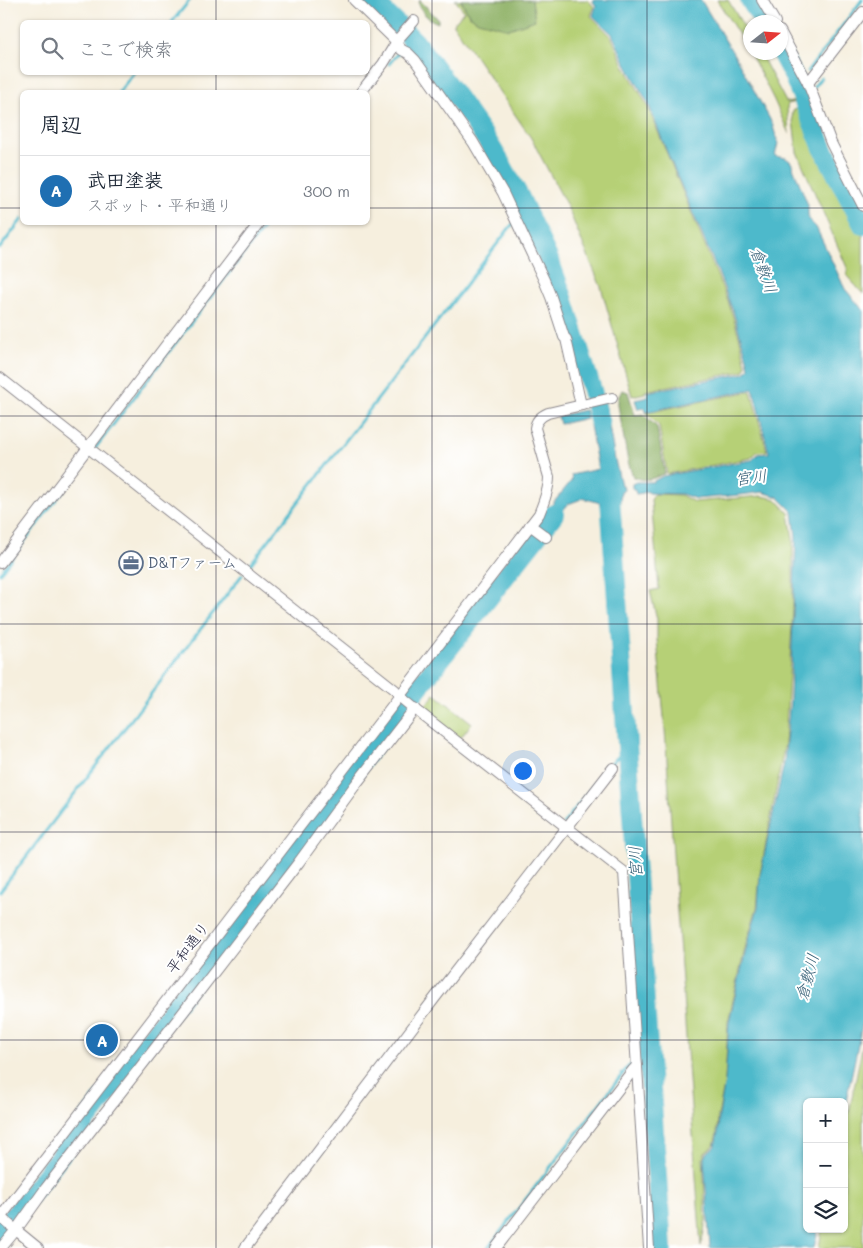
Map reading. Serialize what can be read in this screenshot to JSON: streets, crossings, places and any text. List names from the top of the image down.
{
  "streets": {
    "street": ["平和通り"]
  },
  "water": ["倉敷川", "宮川"],
  "places": {
    "office": ["D&Tファーム"]
  },
  "north": "right",
  "page": {
    "search": "ここで検索",
    "heading": "周辺",
    "list": [
      {
        "mark": "A",
        "name": "武田塗装",
        "note": "スポット · 平和通り",
        "value": "300 m"
      }
    ],
    "pins": "A",
    "map_buttons": ["+", "−"]
  }
}
